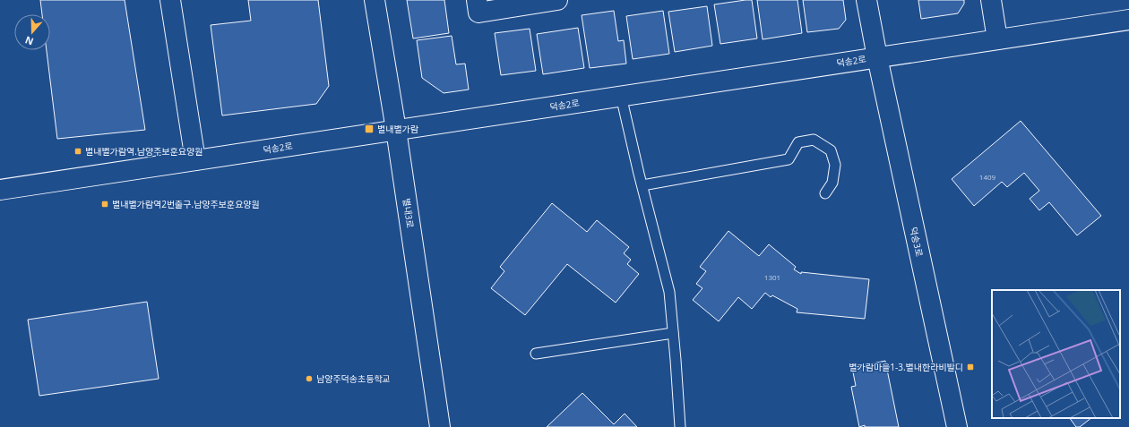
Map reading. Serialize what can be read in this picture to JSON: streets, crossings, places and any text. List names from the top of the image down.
{
  "streets": {
    "street": ["덕송2로", "별내3로", "덕송3로"]
  },
  "crossings": [
    ["덕송2로", "별내3로"],
    ["덕송2로", "덕송3로"]
  ],
  "places": {
    "transit": [
      "별내별가람",
      "별내별가람역.남양주보훈요양원",
      "별내별가람역2번출구.남양주보훈요양원",
      "별가람마을1-3.별내한라비발디"
    ],
    "other": ["남양주덕송초등학교"]
  },
  "house_numbers": ["1409", "1301"],
  "north": "bottom"
}
